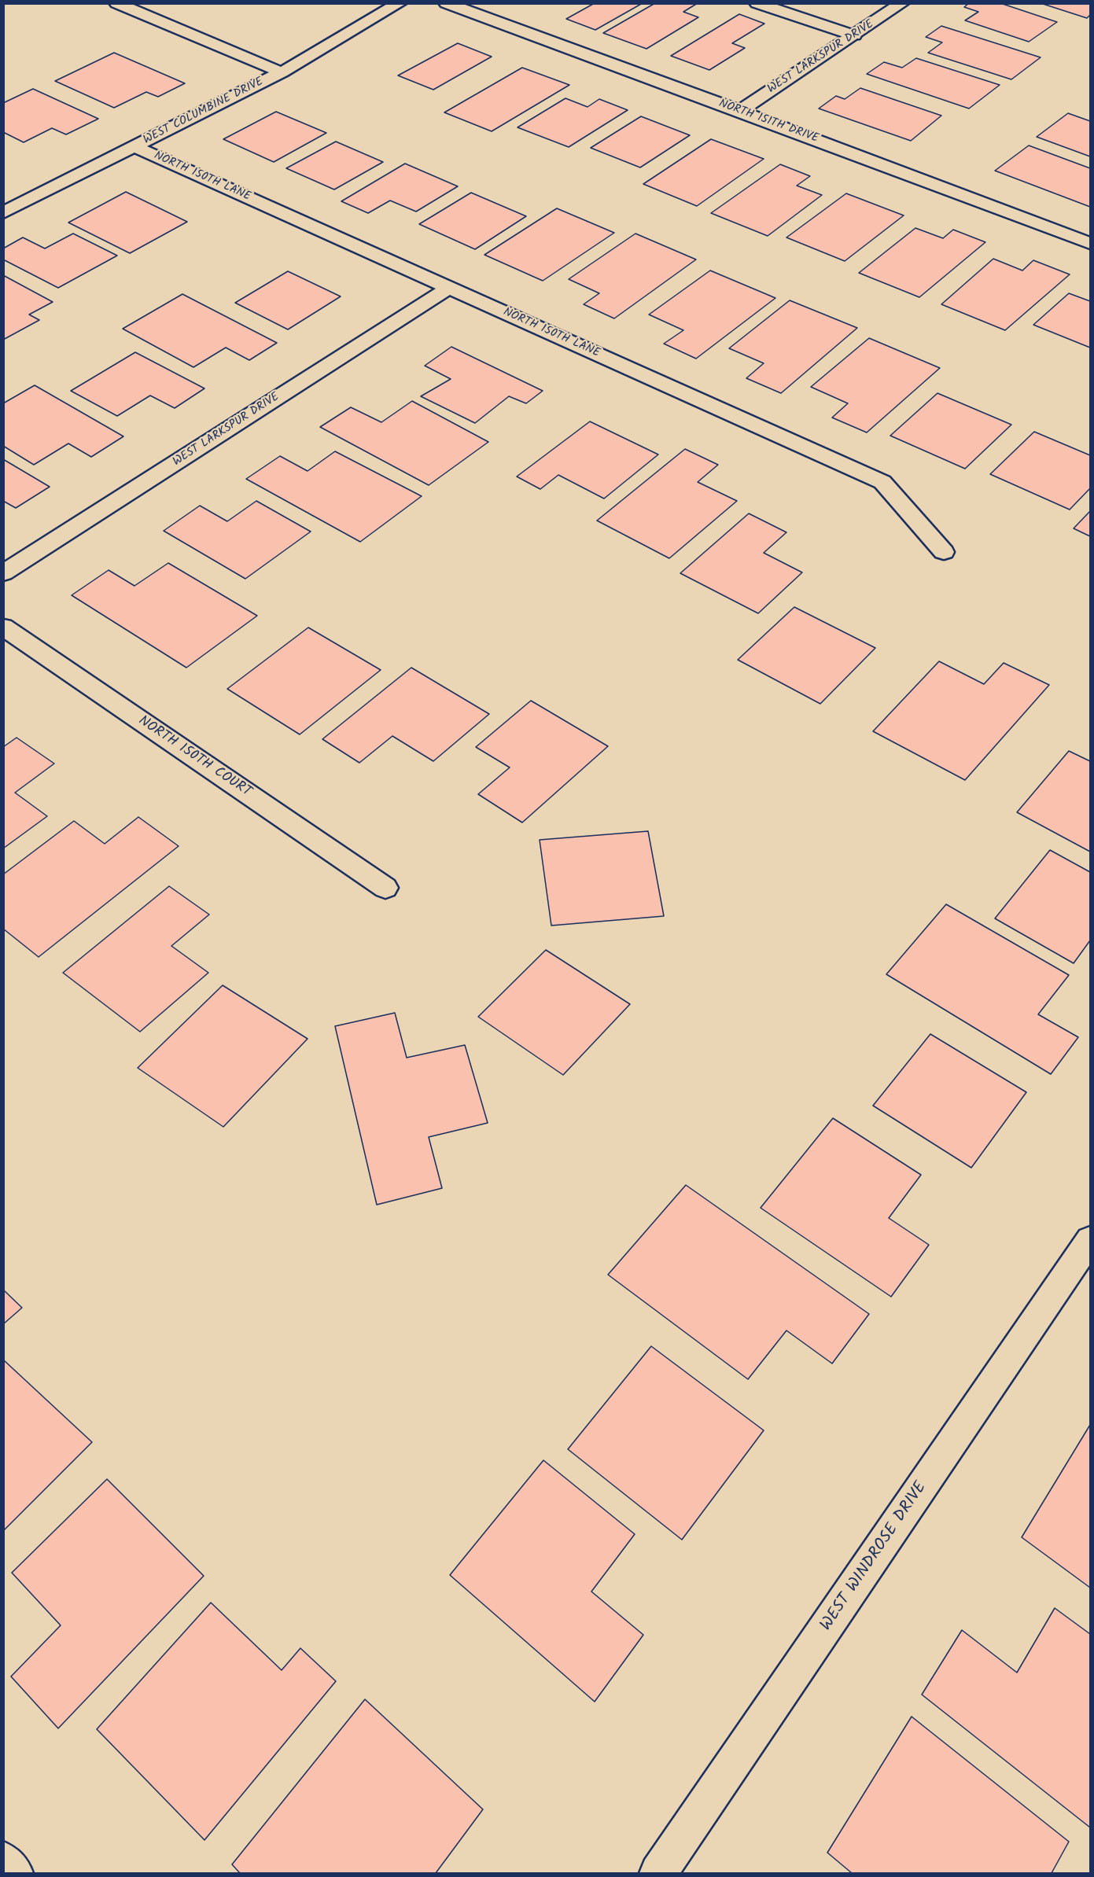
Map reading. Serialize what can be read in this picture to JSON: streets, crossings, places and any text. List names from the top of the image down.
{
  "streets": {
    "street": [
      "WEST LARKSPUR DRIVE",
      "WEST COLUMBINE DRIVE",
      "NORTH 151TH DRIVE",
      "NORTH 150TH LANE",
      "NORTH 150TH COURT",
      "WEST WINDROSE DRIVE"
    ]
  },
  "crossings": [
    ["WEST LARKSPUR DRIVE", "NORTH 151TH DRIVE"],
    ["WEST LARKSPUR DRIVE", "NORTH 150TH LANE"],
    ["WEST COLUMBINE DRIVE", "NORTH 150TH LANE"]
  ]
}
